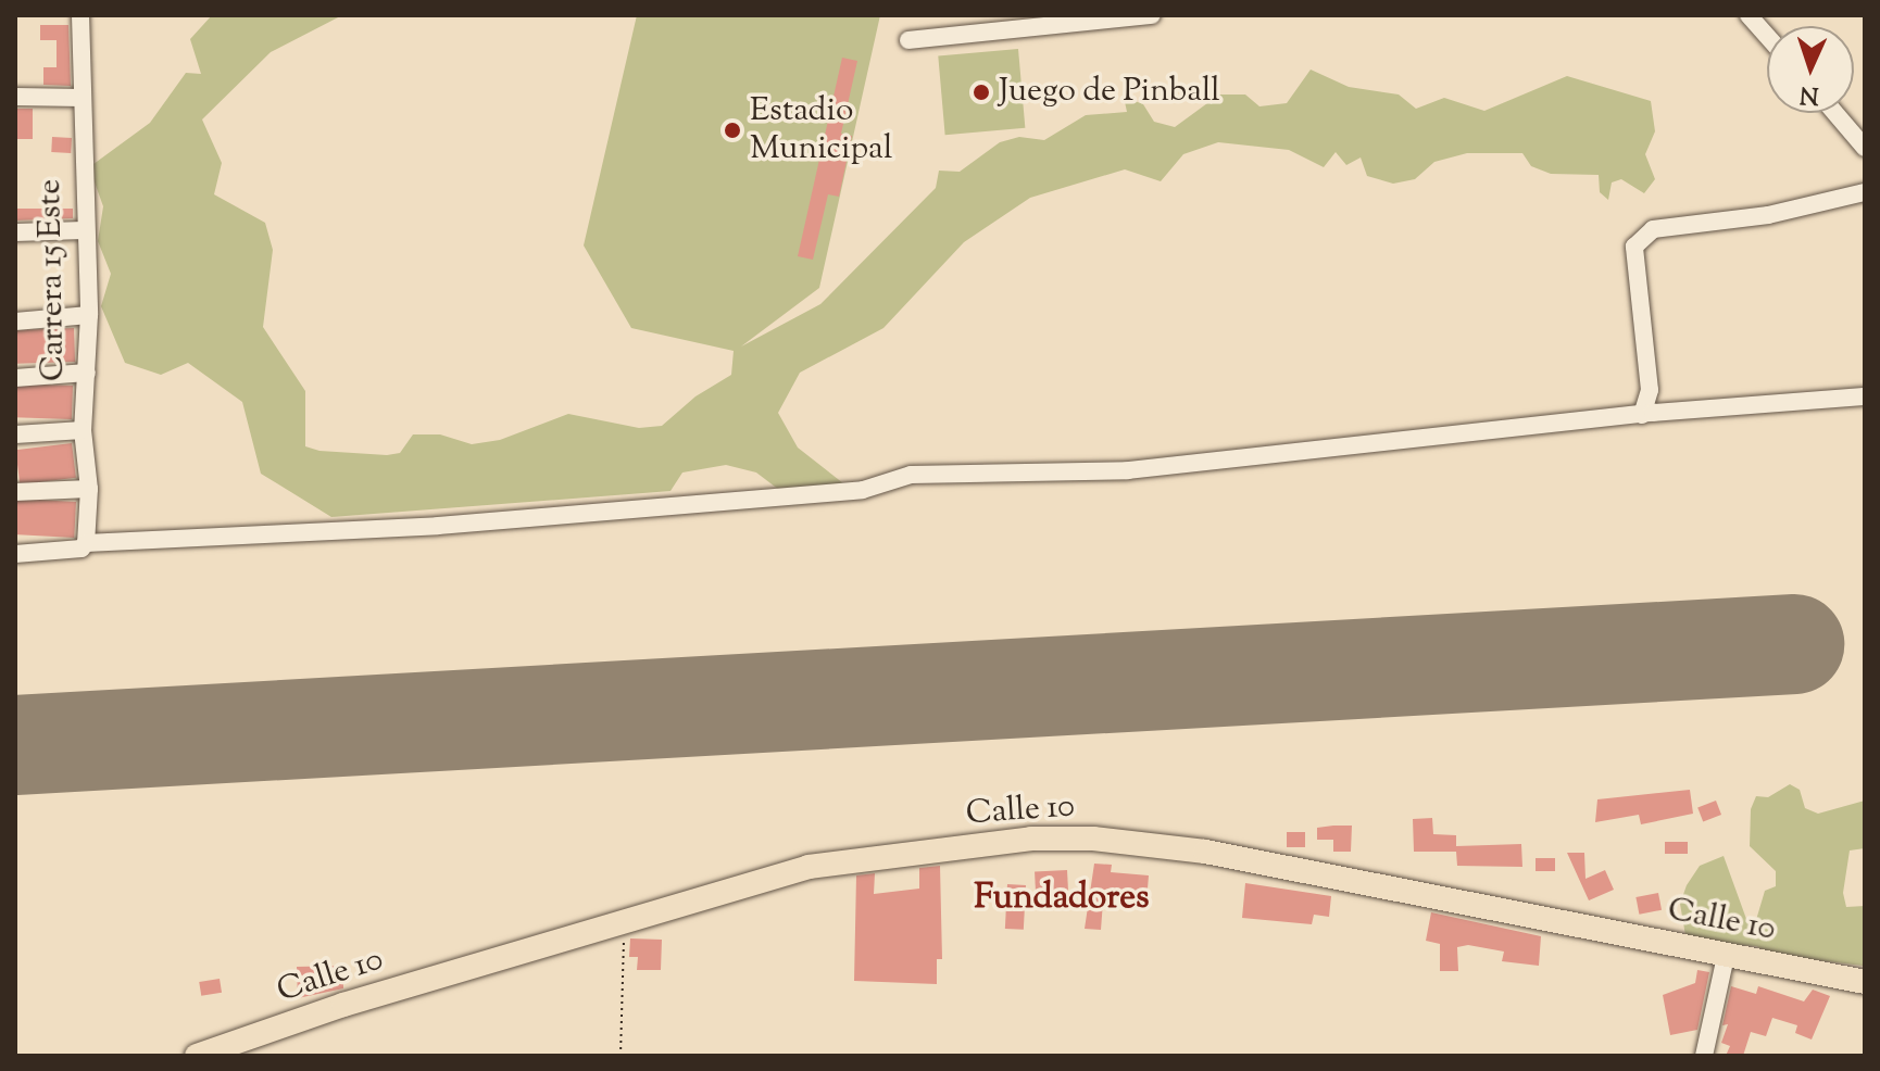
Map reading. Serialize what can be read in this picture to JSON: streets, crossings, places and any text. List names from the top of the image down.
{
  "streets": {
    "main road": ["Calle 10"],
    "street": ["Carrera 15 Este"]
  },
  "districts": ["Fundadores"],
  "places": ["Juego de Pinball", "Estadio Municipal"],
  "north": "bottom"
}
